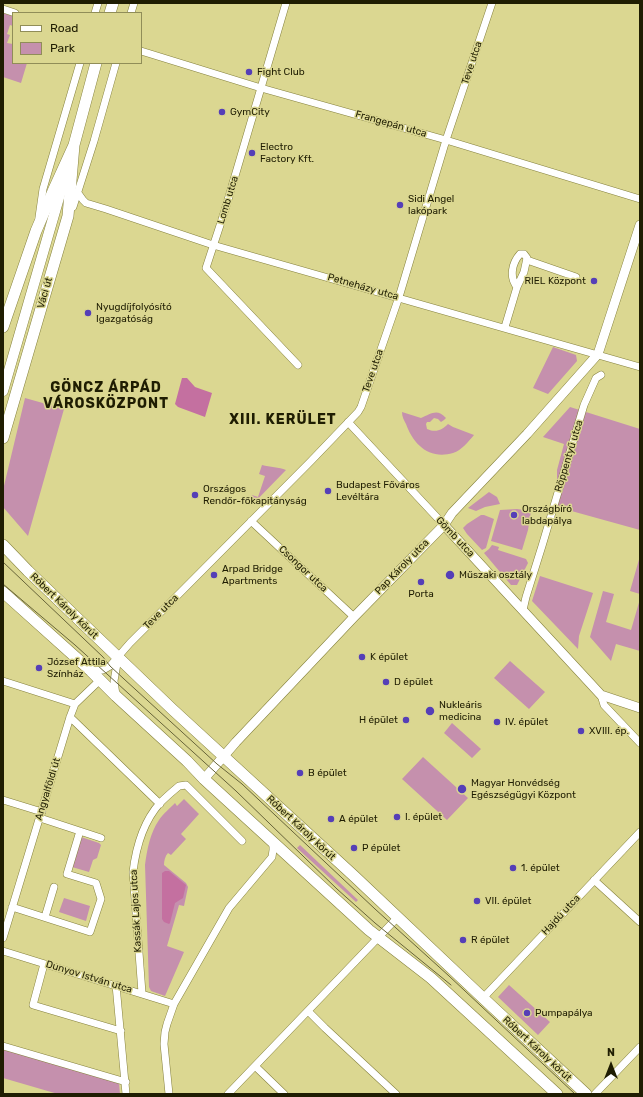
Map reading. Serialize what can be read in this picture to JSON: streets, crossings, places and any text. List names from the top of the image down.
{
  "streets": {
    "main road": ["Váci út", "Róbert Károly körút"],
    "street": [
      "Teve utca",
      "Frangepán utca",
      "Lomb utca",
      "Petneházy utca",
      "Röppentyű utca",
      "Gömb utca",
      "Pap Károly utca",
      "Csongor utca",
      "Angyalföldi út",
      "Kassák Lajos utca",
      "Hajdú utca",
      "Dunyov István utca"
    ]
  },
  "crossings": [
    ["Teve utca", "Frangepán utca"],
    ["Teve utca", "Petneházy utca"],
    ["Teve utca", "Gömb utca"],
    ["Teve utca", "Csongor utca"],
    ["Teve utca", "Róbert Károly körút"],
    ["Frangepán utca", "Lomb utca"],
    ["Lomb utca", "Petneházy utca"],
    ["Petneházy utca", "Pap Károly utca"],
    ["Röppentyű utca", "Gömb utca"],
    ["Gömb utca", "Pap Károly utca"],
    ["Pap Károly utca", "Csongor utca"],
    ["Pap Károly utca", "Róbert Károly körút"],
    ["Róbert Károly körút", "Angyalföldi út"],
    ["Róbert Károly körút", "Hajdú utca"],
    ["Kassák Lajos utca", "Dunyov István utca"]
  ],
  "districts": ["GÖNCZ ÁRPÁD VÁROSKÖZPONT", "XIII. KERÜLET"],
  "places": [
    "Fight Club",
    "GymCity",
    "Electro Factory Kft.",
    "Sidi Angel lakópark",
    "RIEL Központ",
    "Nyugdíjfolyósító Igazgatóság",
    "Budapest Főváros Levéltára",
    "Országos Rendőr-főkapitányság",
    "Országbíró labdapálya",
    "Arpad Bridge Apartments",
    "Műszaki osztály",
    "Porta",
    "K épület",
    "József Attila Színház",
    "D épület",
    "Nukleáris medicina",
    "H épület",
    "IV. épület",
    "XVIII. ép.",
    "B épület",
    "Magyar Honvédség Egészségügyi Központ",
    "I. épület",
    "A épület",
    "P épület",
    "1. épület",
    "VII. épület",
    "R épület",
    "Pumpapálya"
  ],
  "legend": ["Road", "Park"],
  "north": "top"
}
